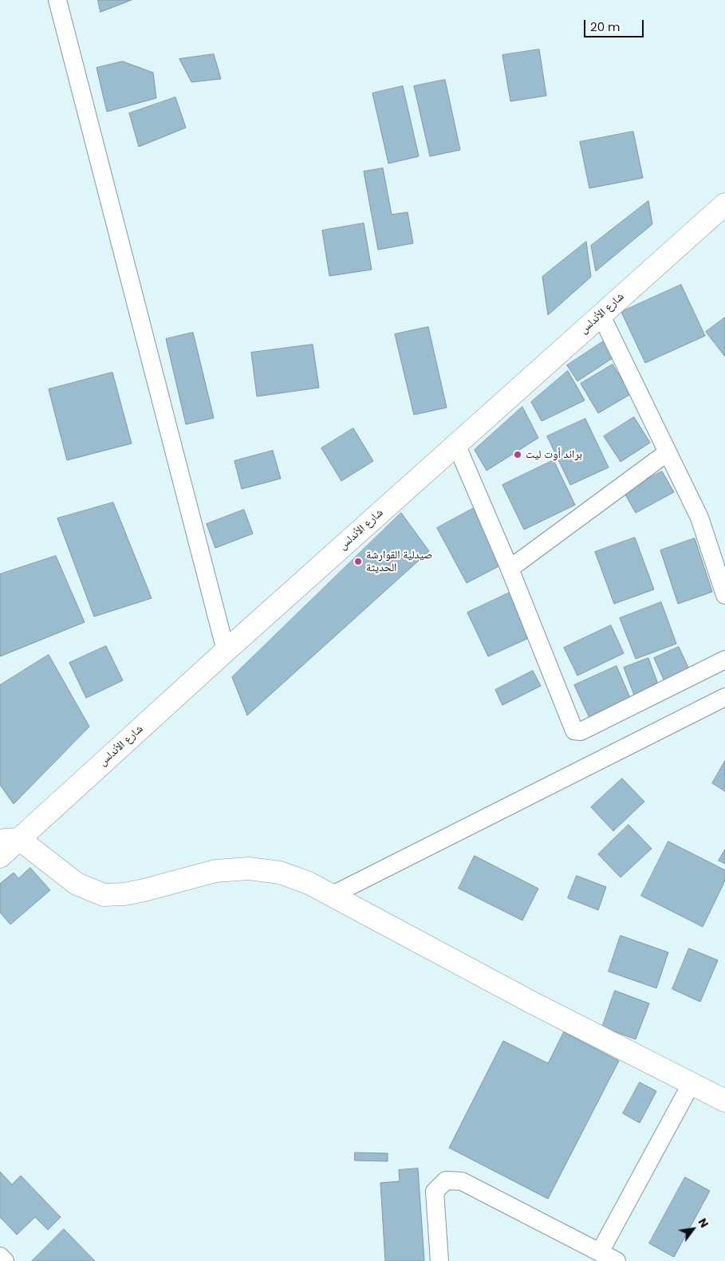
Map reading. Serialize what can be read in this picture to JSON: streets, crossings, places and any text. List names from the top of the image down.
{
  "streets": {
    "main road": ["شارع الأندلس"]
  },
  "places": ["براند أوت ليت", "صيدلية القوارشة الحديثة"],
  "scale_bar": "20 m",
  "north": "top right"
}
